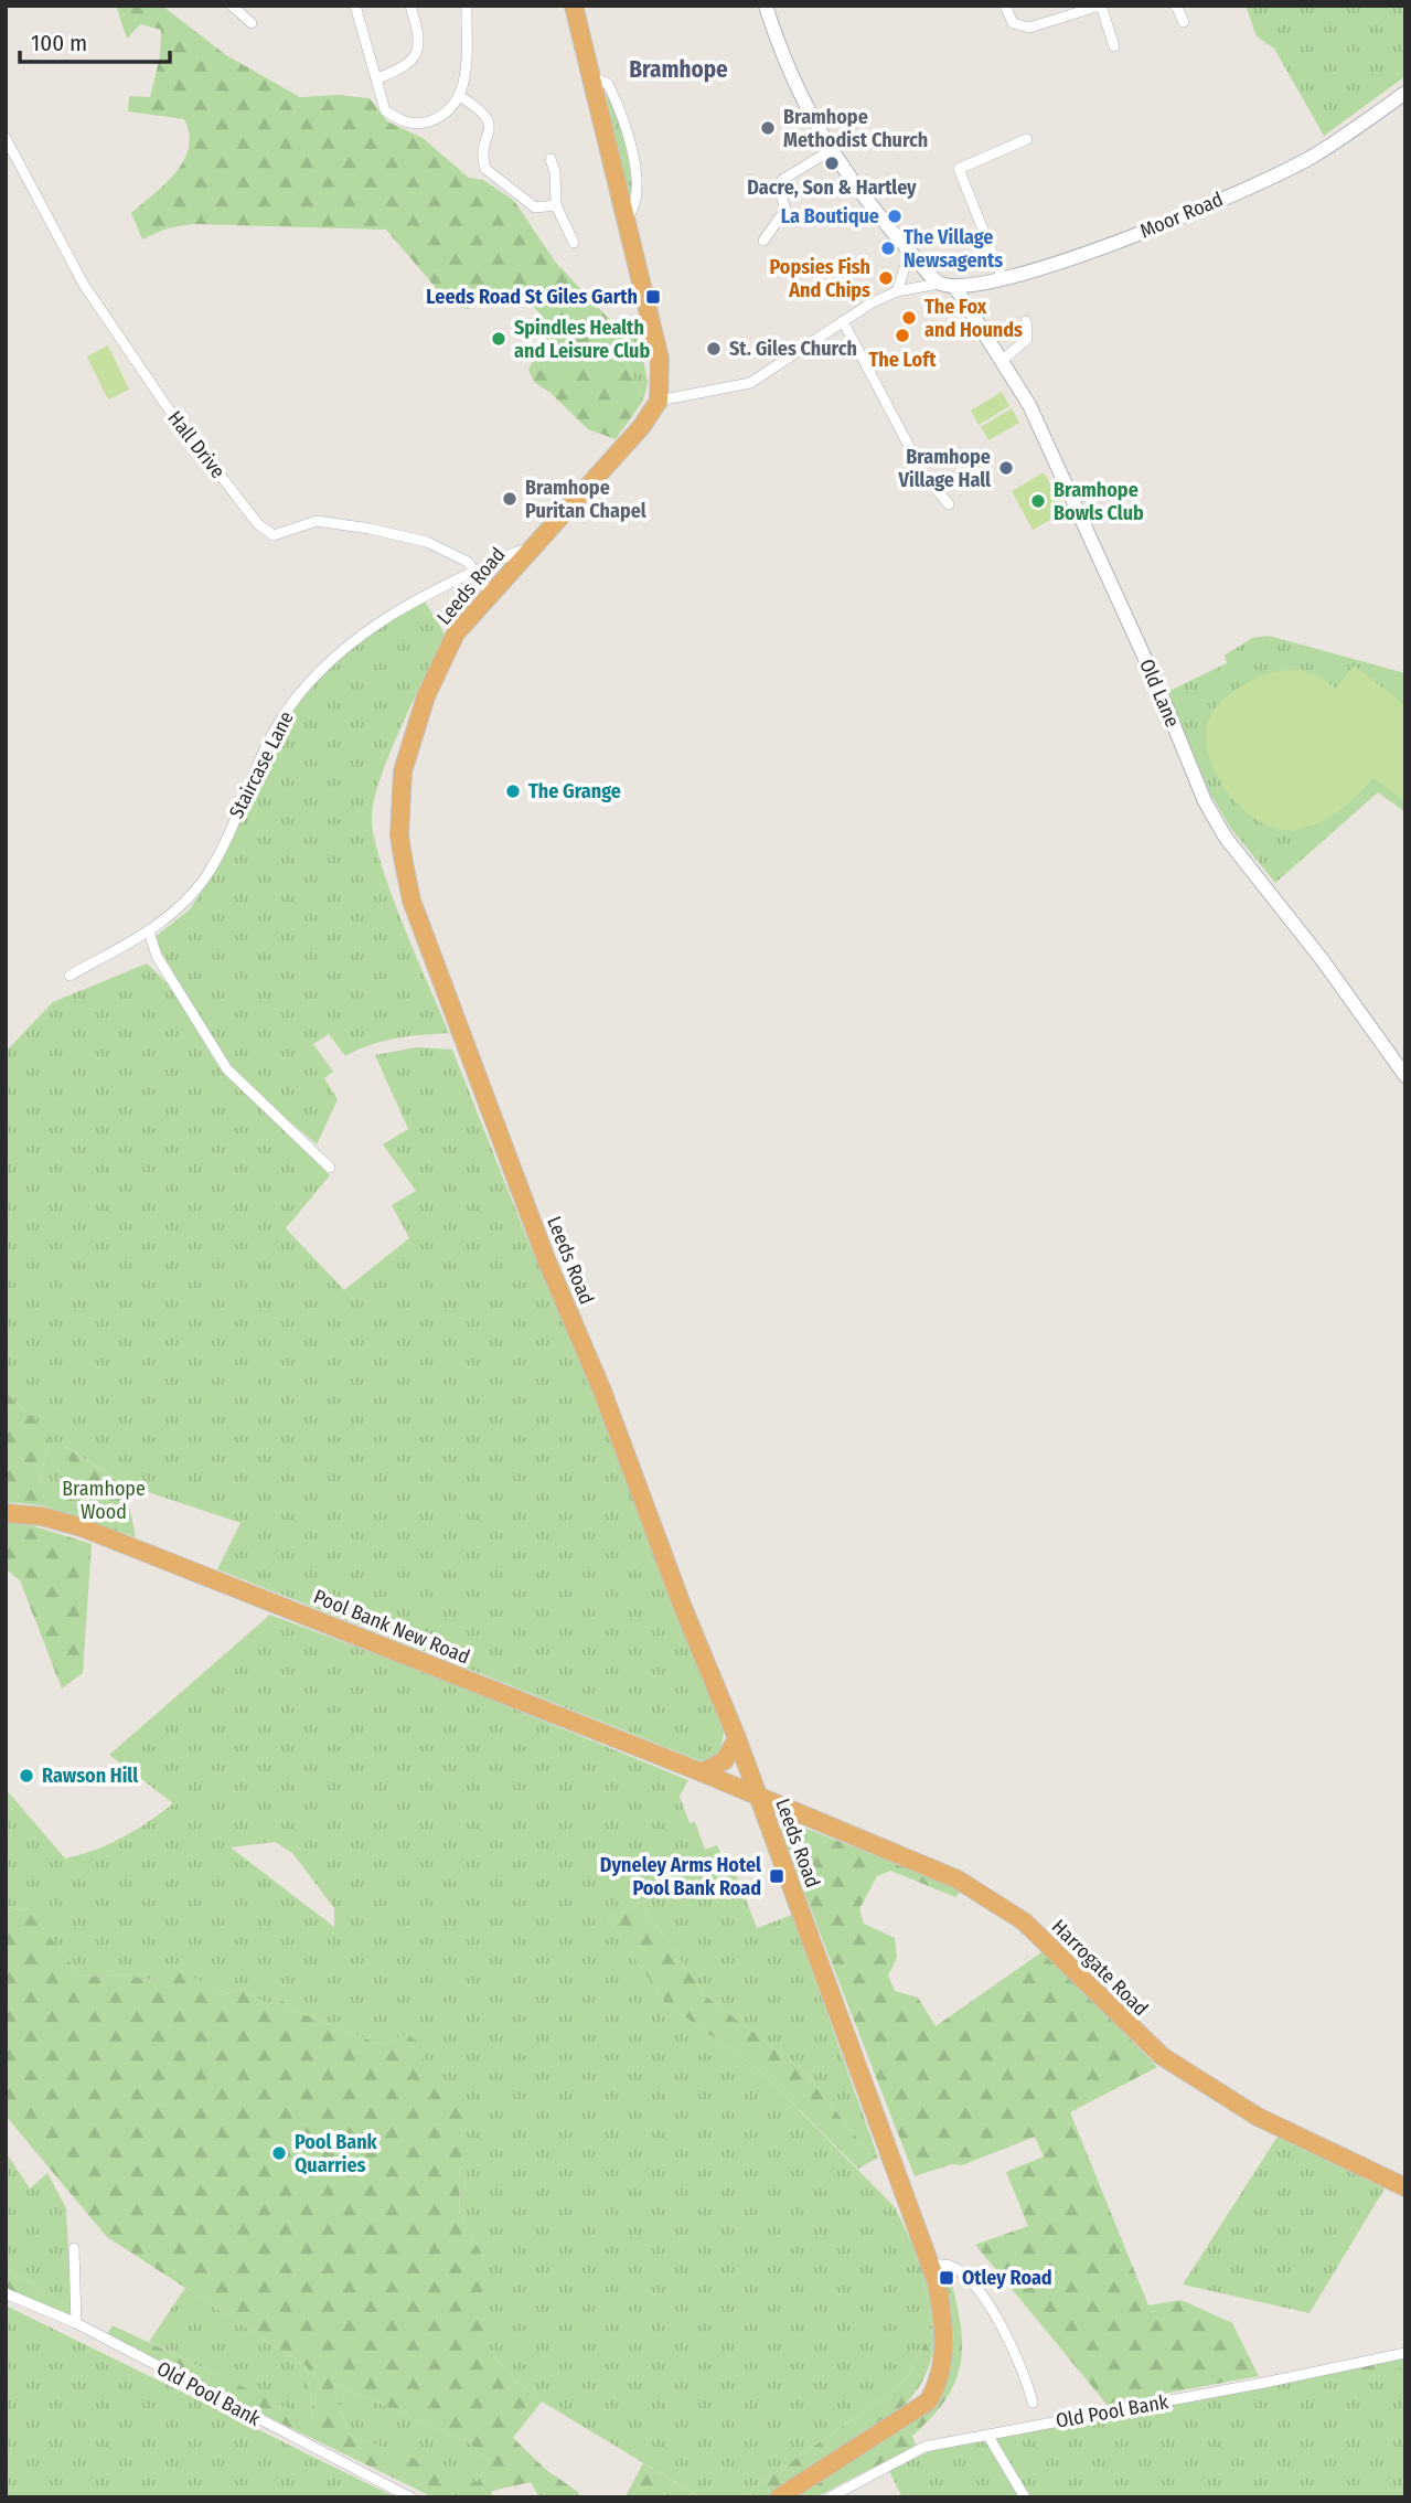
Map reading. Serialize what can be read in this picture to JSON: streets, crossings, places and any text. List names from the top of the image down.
{
  "streets": {
    "highway": ["Leeds Road", "Pool Bank New Road", "Harrogate Road"],
    "street": [
      "Moor Road",
      "Hall Drive",
      "Old Lane",
      "Staircase Lane",
      "Old Pool Bank"
    ]
  },
  "crossings": [
    ["Moor Road", "Old Lane"],
    ["Hall Drive", "Leeds Road"],
    ["Hall Drive", "Staircase Lane"],
    ["Leeds Road", "Staircase Lane"],
    ["Leeds Road", "Pool Bank New Road"],
    ["Leeds Road", "Harrogate Road"],
    ["Pool Bank New Road", "Harrogate Road"]
  ],
  "districts": ["Bramhope"],
  "parks": ["Bramhope Wood"],
  "places": {
    "other": [
      "Bramhope Methodist Church",
      "Dacre, Son & Hartley",
      "La Boutique",
      "The Village Newsagents",
      "Popsies Fish And Chips",
      "The Fox and Hounds",
      "The Loft",
      "Spindles Health and Leisure Club",
      "St. Giles Church",
      "Bramhope Village Hall",
      "Bramhope Puritan Chapel",
      "Bramhope Bowls Club",
      "The Grange",
      "Rawson Hill",
      "Pool Bank Quarries"
    ],
    "transit": ["Leeds Road St Giles Garth", "Dyneley Arms Hotel Pool Bank Road", "Otley Road"]
  },
  "scale_bar": "100 m"
}
